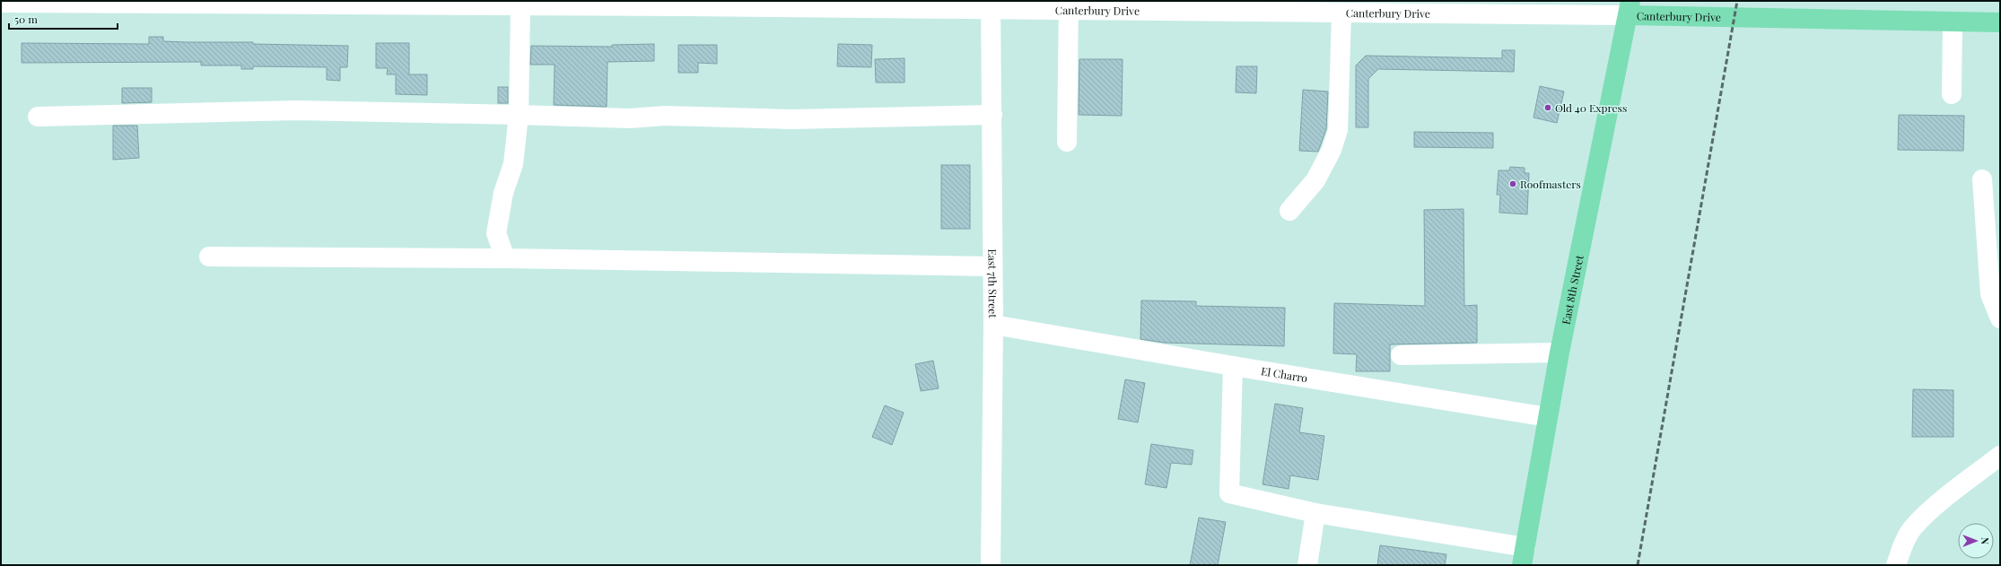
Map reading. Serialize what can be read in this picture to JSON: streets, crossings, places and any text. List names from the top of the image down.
{
  "streets": {
    "main road": ["Canterbury Drive", "East 8th Street"],
    "street": ["East 7th Street", "El Charro"]
  },
  "crossings": [
    ["Canterbury Drive", "East 7th Street"],
    ["Canterbury Drive", "East 8th Street"],
    ["East 7th Street", "El Charro"],
    ["East 8th Street", "El Charro"]
  ],
  "places": ["Old 40 Express", "Roofmasters"],
  "scale_bar": "50 m",
  "north": "right"
}
